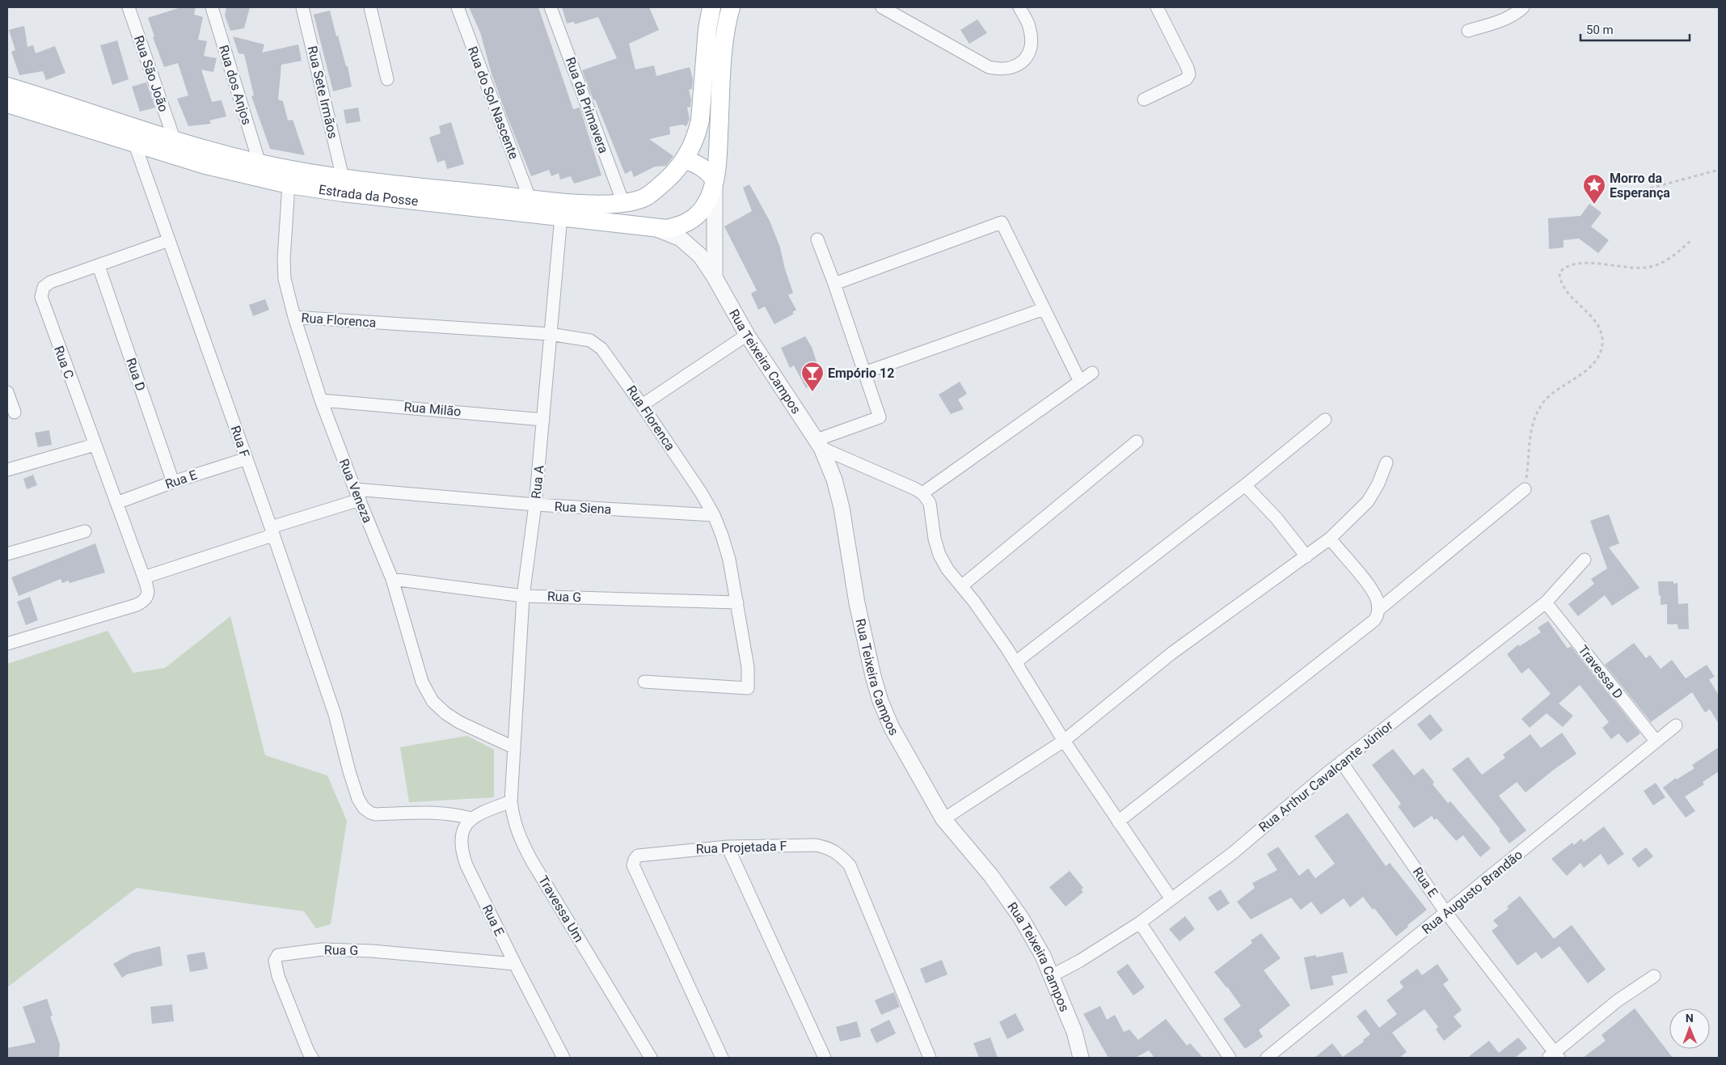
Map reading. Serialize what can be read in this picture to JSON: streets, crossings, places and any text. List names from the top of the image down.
{
  "streets": {
    "main road": ["Estrada da Posse", "Rua Teixeira Campos"],
    "street": [
      "Rua São João",
      "Rua dos Anjos",
      "Rua Sete Irmãos",
      "Rua do Sol Nascente",
      "Rua da Primavera",
      "Rua Florenca",
      "Rua C",
      "Rua D",
      "Rua Milão",
      "Rua F",
      "Rua E",
      "Rua A",
      "Rua Veneza",
      "Rua Siena",
      "Rua G",
      "Travessa D",
      "Rua Arthur Cavalcante Júnior",
      "Rua Projetada F",
      "Rua Augusto Brandão",
      "Travessa Um"
    ]
  },
  "crossings": [
    ["Rua São João", "Estrada da Posse"],
    ["Rua dos Anjos", "Estrada da Posse"],
    ["Rua Sete Irmãos", "Estrada da Posse"],
    ["Rua do Sol Nascente", "Estrada da Posse"],
    ["Rua da Primavera", "Estrada da Posse"],
    ["Estrada da Posse", "Rua Teixeira Campos"],
    ["Estrada da Posse", "Rua F"],
    ["Estrada da Posse", "Rua A"],
    ["Estrada da Posse", "Rua Veneza"],
    ["Rua Florenca", "Rua A"],
    ["Rua Florenca", "Rua Veneza"],
    ["Rua Florenca", "Rua Siena"],
    ["Rua Florenca", "Rua G"],
    ["Rua Teixeira Campos", "Rua Arthur Cavalcante Júnior"],
    ["Rua C", "Rua D"],
    ["Rua D", "Rua E"],
    ["Rua Milão", "Rua A"],
    ["Rua Milão", "Rua Veneza"],
    ["Rua F", "Rua E"],
    ["Rua E", "Rua G"],
    ["Rua E", "Rua Arthur Cavalcante Júnior"],
    ["Rua E", "Rua Augusto Brandão"],
    ["Rua A", "Rua Veneza"],
    ["Rua A", "Rua Siena"],
    ["Rua A", "Rua G"],
    ["Rua A", "Travessa Um"],
    ["Rua Veneza", "Rua Siena"],
    ["Rua Veneza", "Rua G"],
    ["Rua Veneza", "Travessa Um"],
    ["Travessa D", "Rua Arthur Cavalcante Júnior"],
    ["Travessa D", "Rua Augusto Brandão"]
  ],
  "places": {
    "place": ["Morro da Esperança"],
    "bar": ["Empório 12"]
  },
  "scale_bar": "50 m",
  "north": "top"
}
